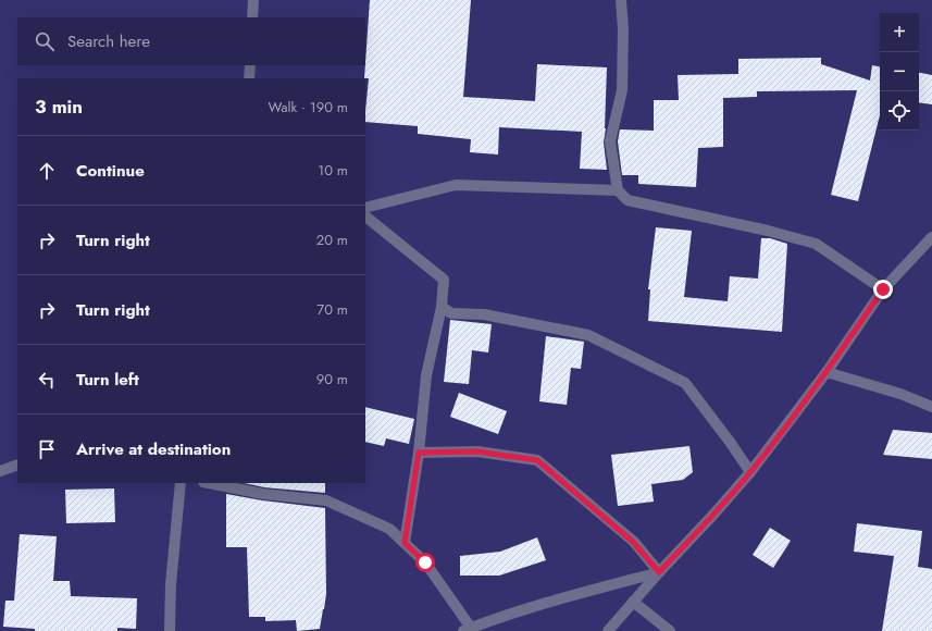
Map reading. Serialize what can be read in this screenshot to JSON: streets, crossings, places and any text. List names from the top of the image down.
{
  "page": {
    "map_buttons": ["+", "−"],
    "search": "Search here",
    "heading": ["3 min", "Walk · 190 m"],
    "list": [
      ["Continue", "10 m"],
      ["Turn right", "20 m"],
      ["Turn right", "70 m"],
      ["Turn left", "90 m"],
      "Arrive at destination"
    ]
  }
}
